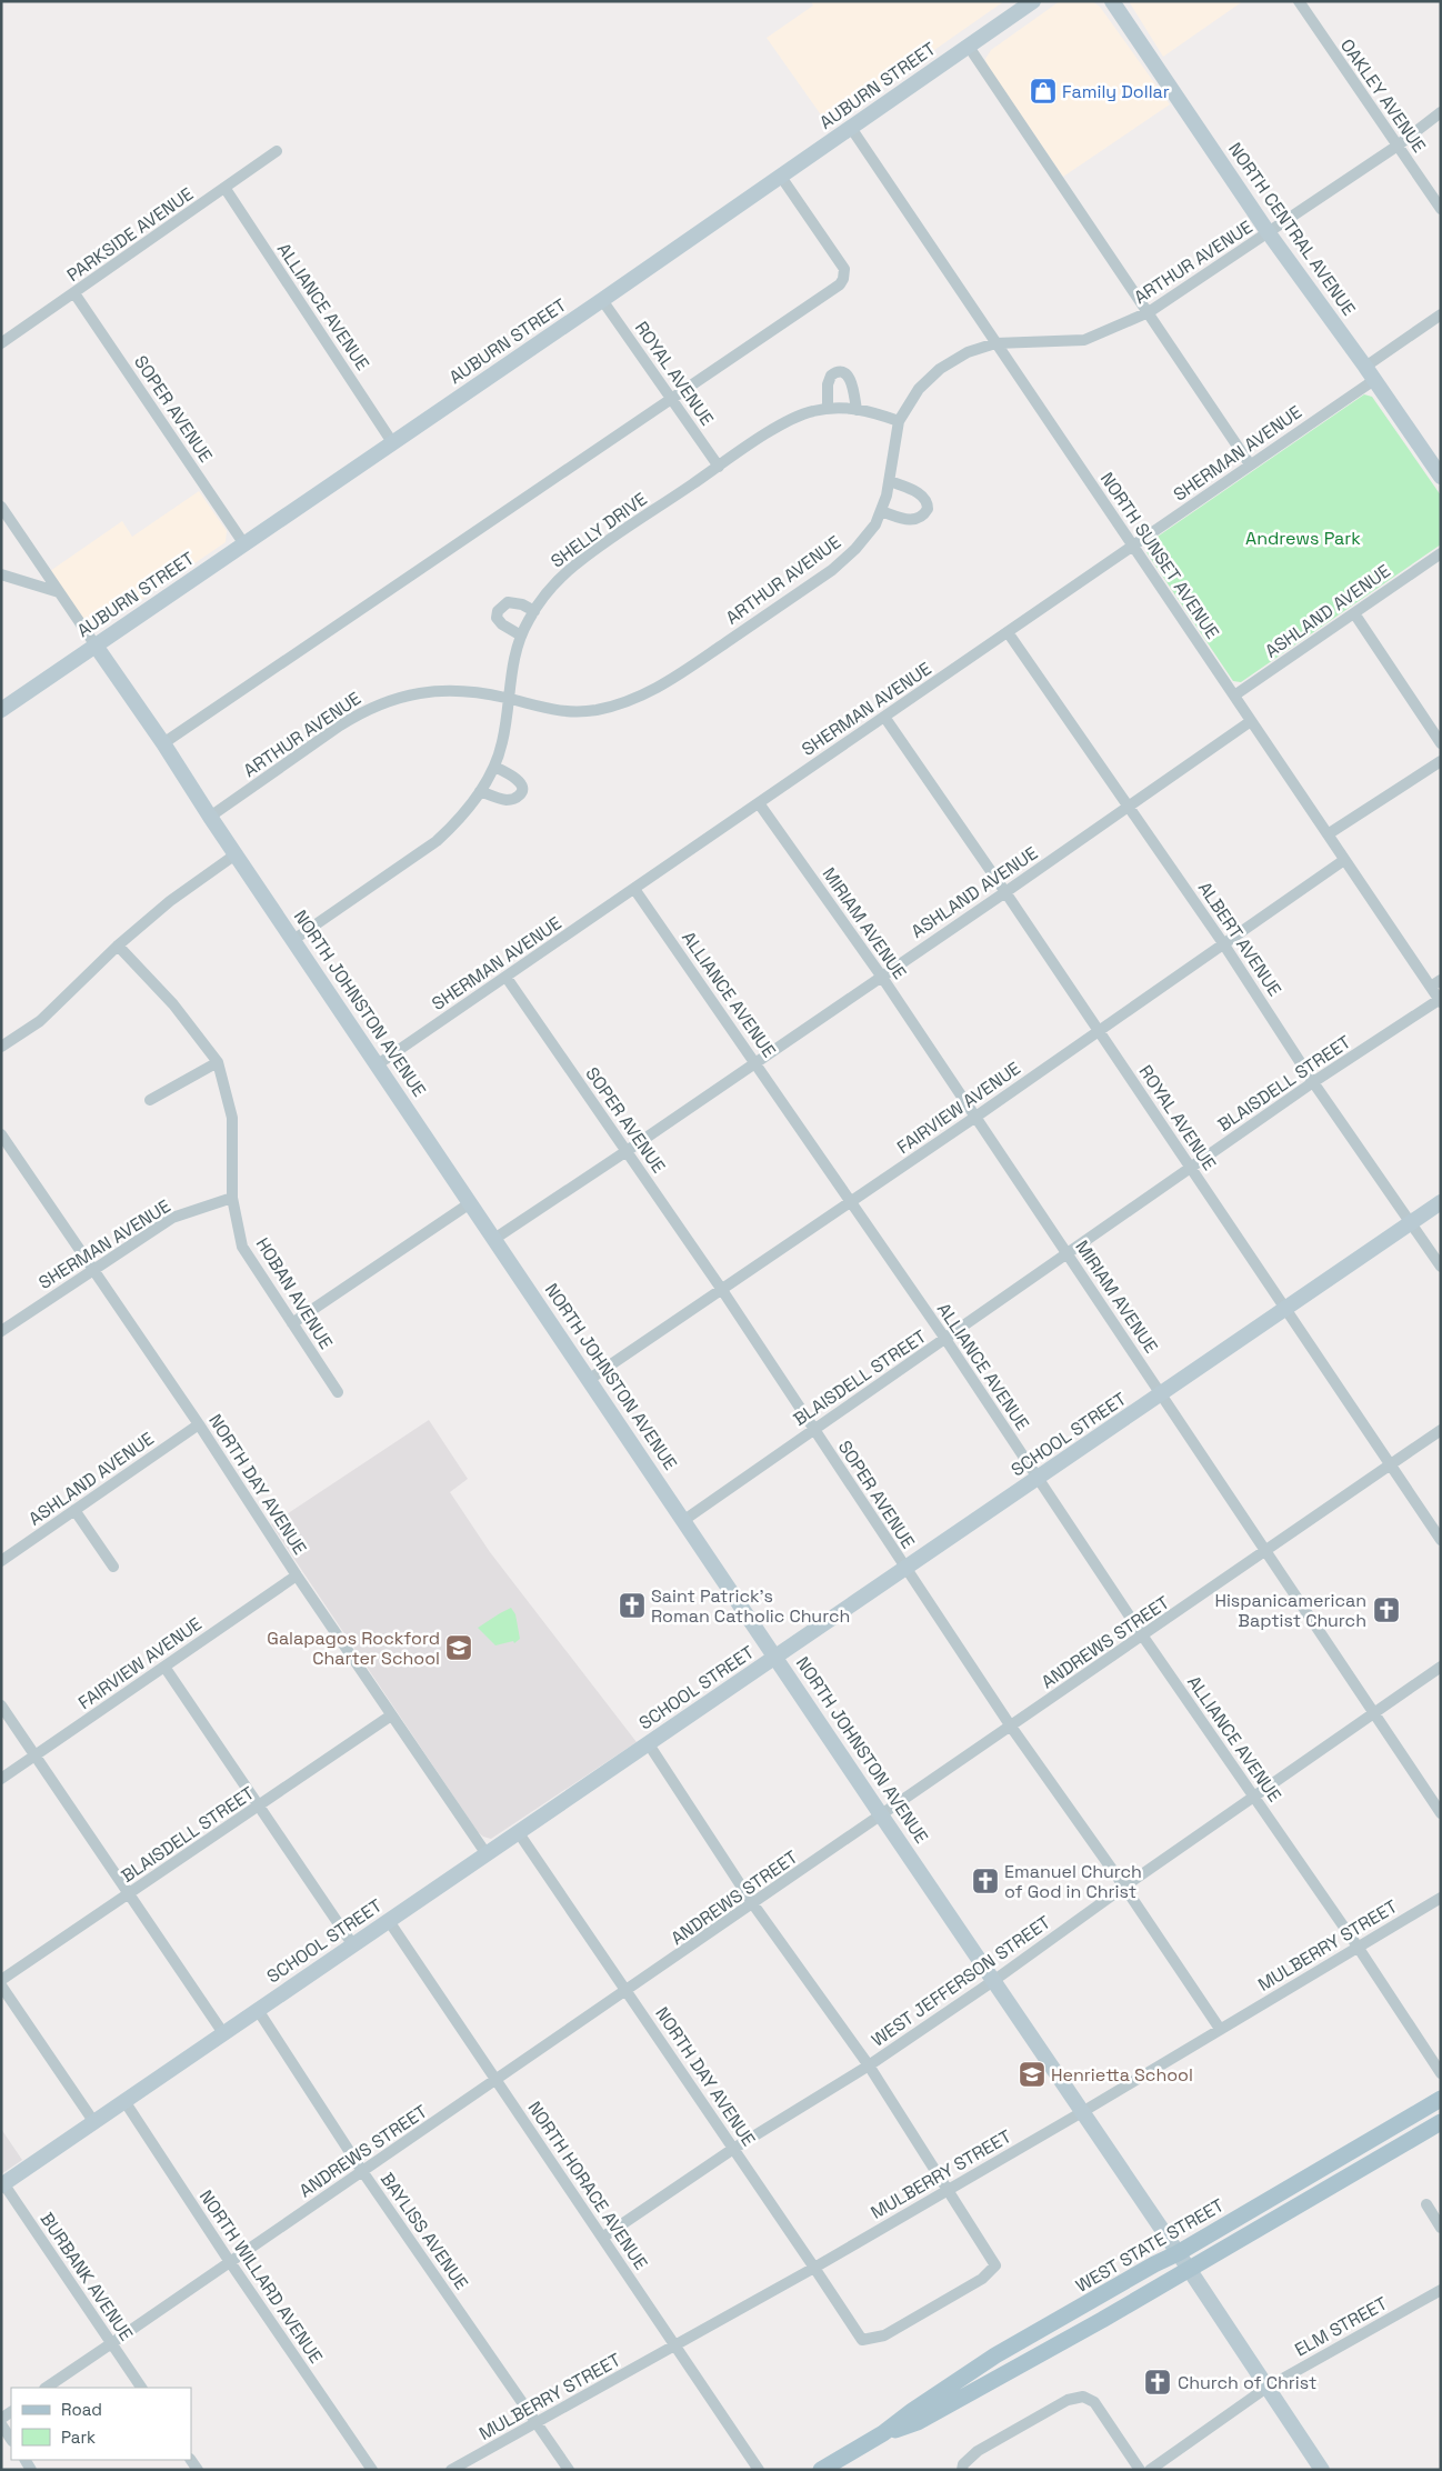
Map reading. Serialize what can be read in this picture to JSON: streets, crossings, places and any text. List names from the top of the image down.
{
  "streets": {
    "main road": [
      "AUBURN STREET",
      "NORTH CENTRAL AVENUE",
      "NORTH JOHNSTON AVENUE",
      "SCHOOL STREET",
      "WEST STATE STREET"
    ],
    "street": [
      "OAKLEY AVENUE",
      "PARKSIDE AVENUE",
      "ARTHUR AVENUE",
      "ALLIANCE AVENUE",
      "ROYAL AVENUE",
      "SOPER AVENUE",
      "SHERMAN AVENUE",
      "SHELLY DRIVE",
      "NORTH SUNSET AVENUE",
      "ASHLAND AVENUE",
      "MIRIAM AVENUE",
      "ALBERT AVENUE",
      "BLAISDELL STREET",
      "FAIRVIEW AVENUE",
      "HOBAN AVENUE",
      "NORTH DAY AVENUE",
      "ANDREWS STREET",
      "MULBERRY STREET",
      "WEST JEFFERSON STREET",
      "NORTH HORACE AVENUE",
      "BAYLISS AVENUE",
      "BURBANK AVENUE",
      "NORTH WILLARD AVENUE",
      "ELM STREET"
    ]
  },
  "crossings": [
    ["AUBURN STREET", "ALLIANCE AVENUE"],
    ["AUBURN STREET", "ROYAL AVENUE"],
    ["AUBURN STREET", "SOPER AVENUE"],
    ["AUBURN STREET", "NORTH SUNSET AVENUE"],
    ["AUBURN STREET", "NORTH JOHNSTON AVENUE"],
    ["OAKLEY AVENUE", "ARTHUR AVENUE"],
    ["NORTH CENTRAL AVENUE", "ARTHUR AVENUE"],
    ["NORTH CENTRAL AVENUE", "SHERMAN AVENUE"],
    ["PARKSIDE AVENUE", "ALLIANCE AVENUE"],
    ["PARKSIDE AVENUE", "SOPER AVENUE"],
    ["ARTHUR AVENUE", "SHELLY DRIVE"],
    ["ARTHUR AVENUE", "NORTH SUNSET AVENUE"],
    ["ARTHUR AVENUE", "NORTH JOHNSTON AVENUE"],
    ["ALLIANCE AVENUE", "SHERMAN AVENUE"],
    ["ALLIANCE AVENUE", "ASHLAND AVENUE"],
    ["ALLIANCE AVENUE", "BLAISDELL STREET"],
    ["ALLIANCE AVENUE", "FAIRVIEW AVENUE"],
    ["ALLIANCE AVENUE", "SCHOOL STREET"],
    ["ALLIANCE AVENUE", "ANDREWS STREET"],
    ["ALLIANCE AVENUE", "MULBERRY STREET"],
    ["ALLIANCE AVENUE", "WEST JEFFERSON STREET"],
    ["ROYAL AVENUE", "SHERMAN AVENUE"],
    ["ROYAL AVENUE", "SHELLY DRIVE"],
    ["ROYAL AVENUE", "ASHLAND AVENUE"],
    ["ROYAL AVENUE", "BLAISDELL STREET"],
    ["ROYAL AVENUE", "FAIRVIEW AVENUE"],
    ["ROYAL AVENUE", "SCHOOL STREET"],
    ["ROYAL AVENUE", "ANDREWS STREET"],
    ["SOPER AVENUE", "SHERMAN AVENUE"],
    ["SOPER AVENUE", "ASHLAND AVENUE"],
    ["SOPER AVENUE", "BLAISDELL STREET"],
    ["SOPER AVENUE", "FAIRVIEW AVENUE"],
    ["SOPER AVENUE", "SCHOOL STREET"],
    ["SOPER AVENUE", "ANDREWS STREET"],
    ["SOPER AVENUE", "MULBERRY STREET"],
    ["SOPER AVENUE", "WEST JEFFERSON STREET"],
    ["SHERMAN AVENUE", "NORTH SUNSET AVENUE"],
    ["SHERMAN AVENUE", "MIRIAM AVENUE"],
    ["SHERMAN AVENUE", "ALBERT AVENUE"],
    ["SHERMAN AVENUE", "NORTH JOHNSTON AVENUE"],
    ["SHERMAN AVENUE", "HOBAN AVENUE"],
    ["SHERMAN AVENUE", "NORTH DAY AVENUE"],
    ["SHELLY DRIVE", "NORTH JOHNSTON AVENUE"],
    ["NORTH SUNSET AVENUE", "ASHLAND AVENUE"],
    ["NORTH SUNSET AVENUE", "BLAISDELL STREET"],
    ["NORTH SUNSET AVENUE", "FAIRVIEW AVENUE"],
    ["ASHLAND AVENUE", "MIRIAM AVENUE"],
    ["ASHLAND AVENUE", "ALBERT AVENUE"],
    ["ASHLAND AVENUE", "NORTH JOHNSTON AVENUE"],
    ["ASHLAND AVENUE", "NORTH DAY AVENUE"],
    ["MIRIAM AVENUE", "BLAISDELL STREET"],
    ["MIRIAM AVENUE", "FAIRVIEW AVENUE"],
    ["MIRIAM AVENUE", "SCHOOL STREET"],
    ["MIRIAM AVENUE", "ANDREWS STREET"],
    ["MIRIAM AVENUE", "WEST JEFFERSON STREET"],
    ["ALBERT AVENUE", "BLAISDELL STREET"],
    ["ALBERT AVENUE", "FAIRVIEW AVENUE"],
    ["ALBERT AVENUE", "SCHOOL STREET"],
    ["NORTH JOHNSTON AVENUE", "BLAISDELL STREET"],
    ["NORTH JOHNSTON AVENUE", "FAIRVIEW AVENUE"],
    ["NORTH JOHNSTON AVENUE", "SCHOOL STREET"],
    ["NORTH JOHNSTON AVENUE", "ANDREWS STREET"],
    ["NORTH JOHNSTON AVENUE", "MULBERRY STREET"],
    ["NORTH JOHNSTON AVENUE", "WEST JEFFERSON STREET"],
    ["NORTH JOHNSTON AVENUE", "WEST STATE STREET"],
    ["NORTH JOHNSTON AVENUE", "ELM STREET"],
    ["BLAISDELL STREET", "NORTH DAY AVENUE"],
    ["FAIRVIEW AVENUE", "NORTH DAY AVENUE"],
    ["SCHOOL STREET", "NORTH DAY AVENUE"],
    ["SCHOOL STREET", "NORTH HORACE AVENUE"],
    ["SCHOOL STREET", "BAYLISS AVENUE"],
    ["SCHOOL STREET", "BURBANK AVENUE"],
    ["SCHOOL STREET", "NORTH WILLARD AVENUE"],
    ["NORTH DAY AVENUE", "ANDREWS STREET"],
    ["NORTH DAY AVENUE", "MULBERRY STREET"],
    ["NORTH DAY AVENUE", "WEST JEFFERSON STREET"],
    ["ANDREWS STREET", "NORTH HORACE AVENUE"],
    ["ANDREWS STREET", "BAYLISS AVENUE"],
    ["ANDREWS STREET", "BURBANK AVENUE"],
    ["ANDREWS STREET", "NORTH WILLARD AVENUE"],
    ["MULBERRY STREET", "NORTH HORACE AVENUE"],
    ["MULBERRY STREET", "BAYLISS AVENUE"],
    ["WEST JEFFERSON STREET", "NORTH HORACE AVENUE"]
  ],
  "parks": ["Andrews Park"],
  "places": {
    "shop": ["Family Dollar"],
    "church": [
      "Saint Patrick's Roman Catholic Church",
      "Hispanicamerican Baptist Church",
      "Emanuel Church of God in Christ",
      "Church of Christ"
    ],
    "school or university": ["Galapagos Rockford Charter School", "Henrietta School"]
  },
  "legend": ["Road", "Park"]
}
